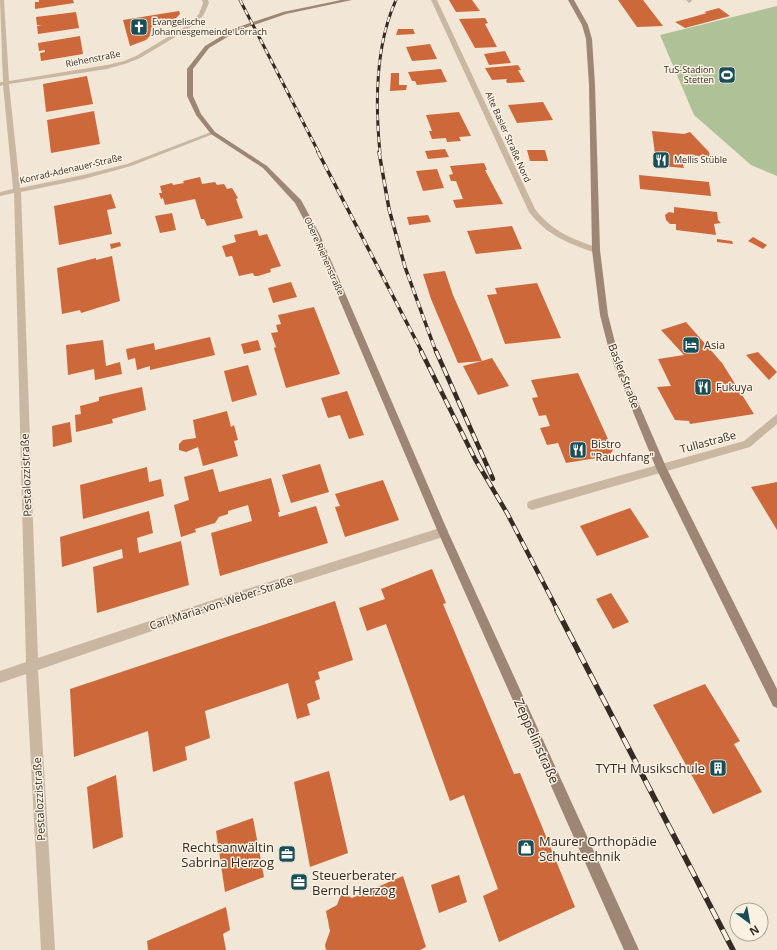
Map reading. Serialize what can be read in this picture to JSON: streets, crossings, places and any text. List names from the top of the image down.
{
  "streets": {
    "main road": ["Obere Riehenstraße", "Basler Straße", "Zeppelinstraße"],
    "street": [
      "Riehenstraße",
      "Alte Basler Straße Nord",
      "Konrad-Adenauer-Straße",
      "Tullastraße",
      "Pestalozzistraße",
      "Carl-Maria-von-Weber-Straße"
    ]
  },
  "crossings": [
    ["Riehenstraße", "Pestalozzistraße"],
    ["Alte Basler Straße Nord", "Basler Straße"],
    ["Konrad-Adenauer-Straße", "Obere Riehenstraße"],
    ["Konrad-Adenauer-Straße", "Pestalozzistraße"],
    ["Obere Riehenstraße", "Carl-Maria-von-Weber-Straße"],
    ["Obere Riehenstraße", "Zeppelinstraße"],
    ["Basler Straße", "Tullastraße"],
    ["Pestalozzistraße", "Carl-Maria-von-Weber-Straße"],
    ["Carl-Maria-von-Weber-Straße", "Zeppelinstraße"]
  ],
  "places": {
    "church": ["Evangelische Johannesgemeinde Lörrach"],
    "sports": ["TuS-Stadion Stetten"],
    "restaurant": ["Mellis Stüble", "Fukuya", "Bistro \"Rauchfang\""],
    "hotel": ["Asia"],
    "building": ["TYTH Musikschule"],
    "shop": ["Maurer Orthopädie Schuhtechnik"],
    "office": ["Rechtsanwältin Sabrina Herzog", "Steuerberater Bernd Herzog"]
  },
  "north": "bottom right"
}
